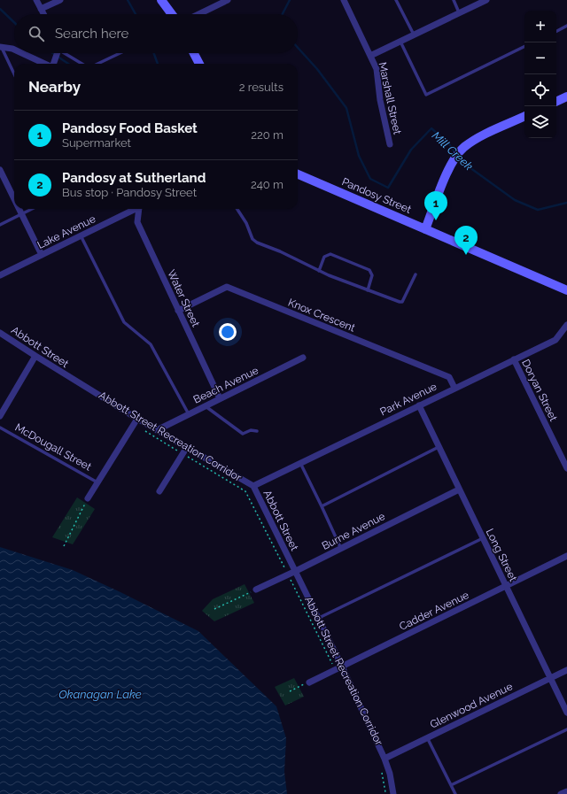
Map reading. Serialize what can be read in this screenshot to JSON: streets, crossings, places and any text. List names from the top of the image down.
{
  "streets": {
    "main road": ["Pandosy Street"],
    "street": [
      "Marshall Street",
      "Lake Avenue",
      "Water Street",
      "Knox Crescent",
      "Abbott Street",
      "Beach Avenue",
      "Doryan Street",
      "Park Avenue",
      "Burne Avenue",
      "Long Street",
      "Cadder Avenue",
      "Glenwood Avenue"
    ],
    "lane": ["McDougall Street"],
    "path": ["Abbott Street Recreation Corridor"]
  },
  "crossings": [
    ["Water Street", "Knox Crescent"],
    ["Water Street", "Beach Avenue"],
    ["Knox Crescent", "Park Avenue"],
    ["Abbott Street", "Beach Avenue"],
    ["Abbott Street", "Park Avenue"],
    ["Abbott Street", "Abbott Street Recreation Corridor"],
    ["Abbott Street", "Burne Avenue"],
    ["Abbott Street", "Cadder Avenue"],
    ["Abbott Street", "Glenwood Avenue"],
    ["Doryan Street", "Park Avenue"],
    ["Park Avenue", "Long Street"],
    ["Abbott Street Recreation Corridor", "Burne Avenue"],
    ["Abbott Street Recreation Corridor", "Cadder Avenue"],
    ["Burne Avenue", "Long Street"],
    ["Long Street", "Cadder Avenue"],
    ["Long Street", "Glenwood Avenue"]
  ],
  "water": ["Mill Creek", "Okanagan Lake"],
  "page": {
    "map_buttons": ["+", "−"],
    "search": "Search here",
    "heading": ["Nearby", "2 results"],
    "list": [
      {
        "mark": "1",
        "name": "Pandosy Food Basket",
        "note": "Supermarket",
        "value": "220 m"
      },
      {
        "mark": "2",
        "name": "Pandosy at Sutherland",
        "note": "Bus stop · Pandosy Street",
        "value": "240 m"
      }
    ],
    "pins": ["1", "2"]
  }
}
